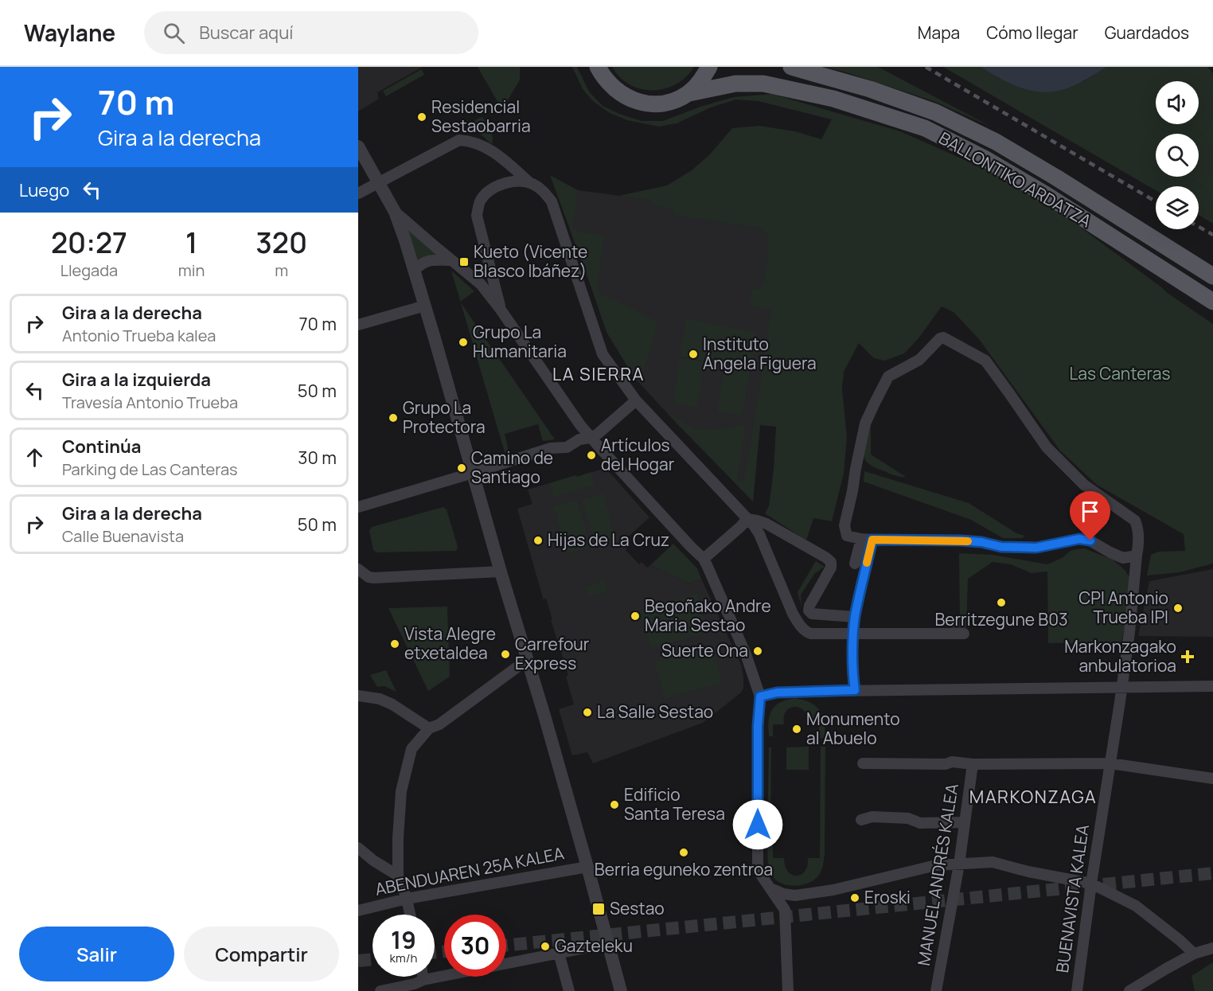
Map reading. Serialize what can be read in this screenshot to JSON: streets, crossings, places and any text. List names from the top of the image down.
{
  "streets": {
    "main road": ["BALLONTIKO ARDATZA"],
    "street": ["ABENDUAREN 25A KALEA", "MANUEL ANDRÉS KALEA", "BUENAVISTA KALEA"]
  },
  "districts": ["LA SIERRA", "MARKONZAGA"],
  "parks": ["Las Canteras"],
  "places": {
    "other": [
      "Residencial Sestaobarria",
      "Grupo La Humanitaria",
      "Instituto Ángela Figuera",
      "Grupo La Protectora",
      "Artículos del Hogar",
      "Camino de Santiago",
      "Hijas de La Cruz",
      "Berritzegune B03",
      "CPI Antonio Trueba IPI",
      "Begoñako Andre Maria Sestao",
      "Vista Alegre etxetaldea",
      "Suerte Ona",
      "Carrefour Express",
      "La Salle Sestao",
      "Monumento al Abuelo",
      "Edificio Santa Teresa",
      "Berria eguneko zentroa",
      "Eroski",
      "Gazteleku"
    ],
    "transit": ["Kueto (Vicente Blasco Ibáñez)", "Sestao"],
    "health": ["Markonzagako anbulatorioa"]
  },
  "page": {
    "header": "Waylane",
    "search": "Buscar aquí",
    "nav": ["Mapa", "Cómo llegar", "Guardados"],
    "turn": ["70 m", "Gira a la derecha"],
    "then": "Luego",
    "eta": [
      "20:27",
      "Llegada",
      "1",
      "min",
      "320",
      "m"
    ],
    "list": [
      {
        "name": "Gira a la derecha",
        "note": "Antonio Trueba kalea",
        "value": "70 m"
      },
      {
        "name": "Gira a la izquierda",
        "note": "Travesía Antonio Trueba",
        "value": "50 m"
      },
      {
        "name": "Continúa",
        "note": "Parking de Las Canteras",
        "value": "30 m"
      },
      {
        "name": "Gira a la derecha",
        "note": "Calle Buenavista",
        "value": "50 m"
      }
    ],
    "speed": "19 km/h",
    "limit": "30",
    "buttons": ["Salir", "Compartir"]
  }
}
